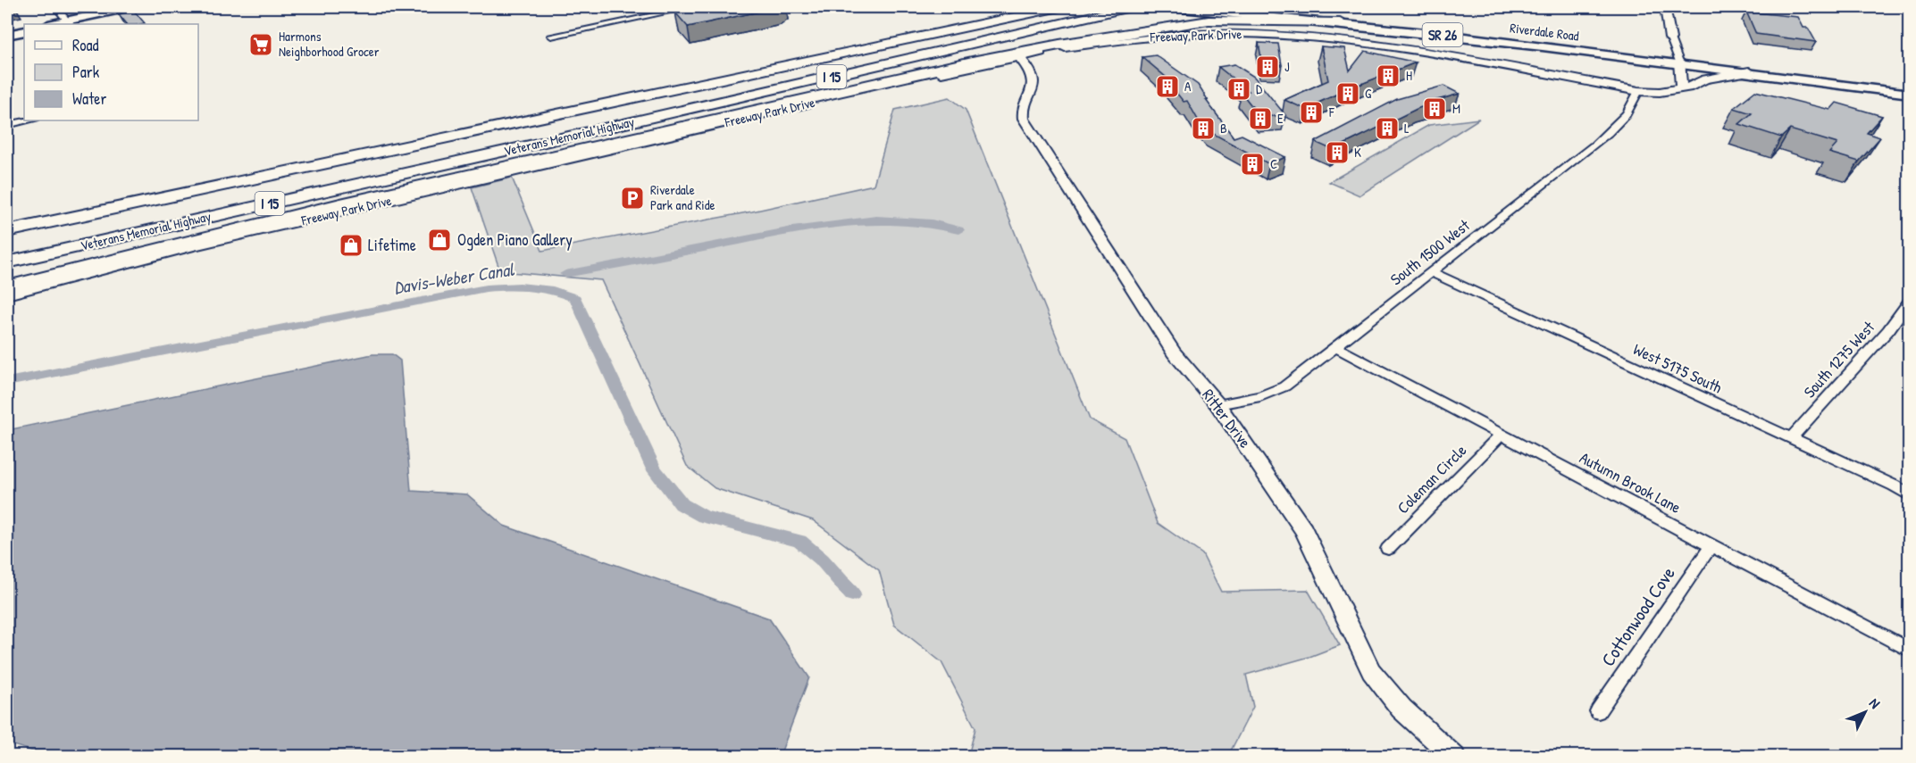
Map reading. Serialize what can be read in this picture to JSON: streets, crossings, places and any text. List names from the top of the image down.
{
  "streets": {
    "highway": ["I 15", "Veterans Memorial Highway"],
    "main road": ["Riverdale Road", "SR 26"],
    "street": [
      "Freeway Park Drive",
      "South 1500 West",
      "South 1275 West",
      "West 5175 South",
      "Ritter Drive",
      "Coleman Circle",
      "Autumn Brook Lane",
      "Cottonwood Cove"
    ]
  },
  "crossings": [
    ["Freeway Park Drive", "South 1500 West"],
    ["Freeway Park Drive", "Ritter Drive"],
    ["South 1500 West", "West 5175 South"],
    ["South 1500 West", "Ritter Drive"],
    ["South 1500 West", "Autumn Brook Lane"],
    ["South 1275 West", "West 5175 South"],
    ["Coleman Circle", "Autumn Brook Lane"],
    ["Autumn Brook Lane", "Cottonwood Cove"]
  ],
  "water": ["Davis-Weber Canal"],
  "places": {
    "supermarket": ["Harmons Neighborhood Grocer"],
    "building": [
      "J",
      "H",
      "A",
      "D",
      "G",
      "M",
      "F",
      "E",
      "B",
      "L",
      "K",
      "C"
    ],
    "parking": ["Riverdale Park and Ride"],
    "shop": ["Ogden Piano Gallery", "Lifetime"]
  },
  "legend": ["Road", "Park", "Water"],
  "north": "top right"
}
